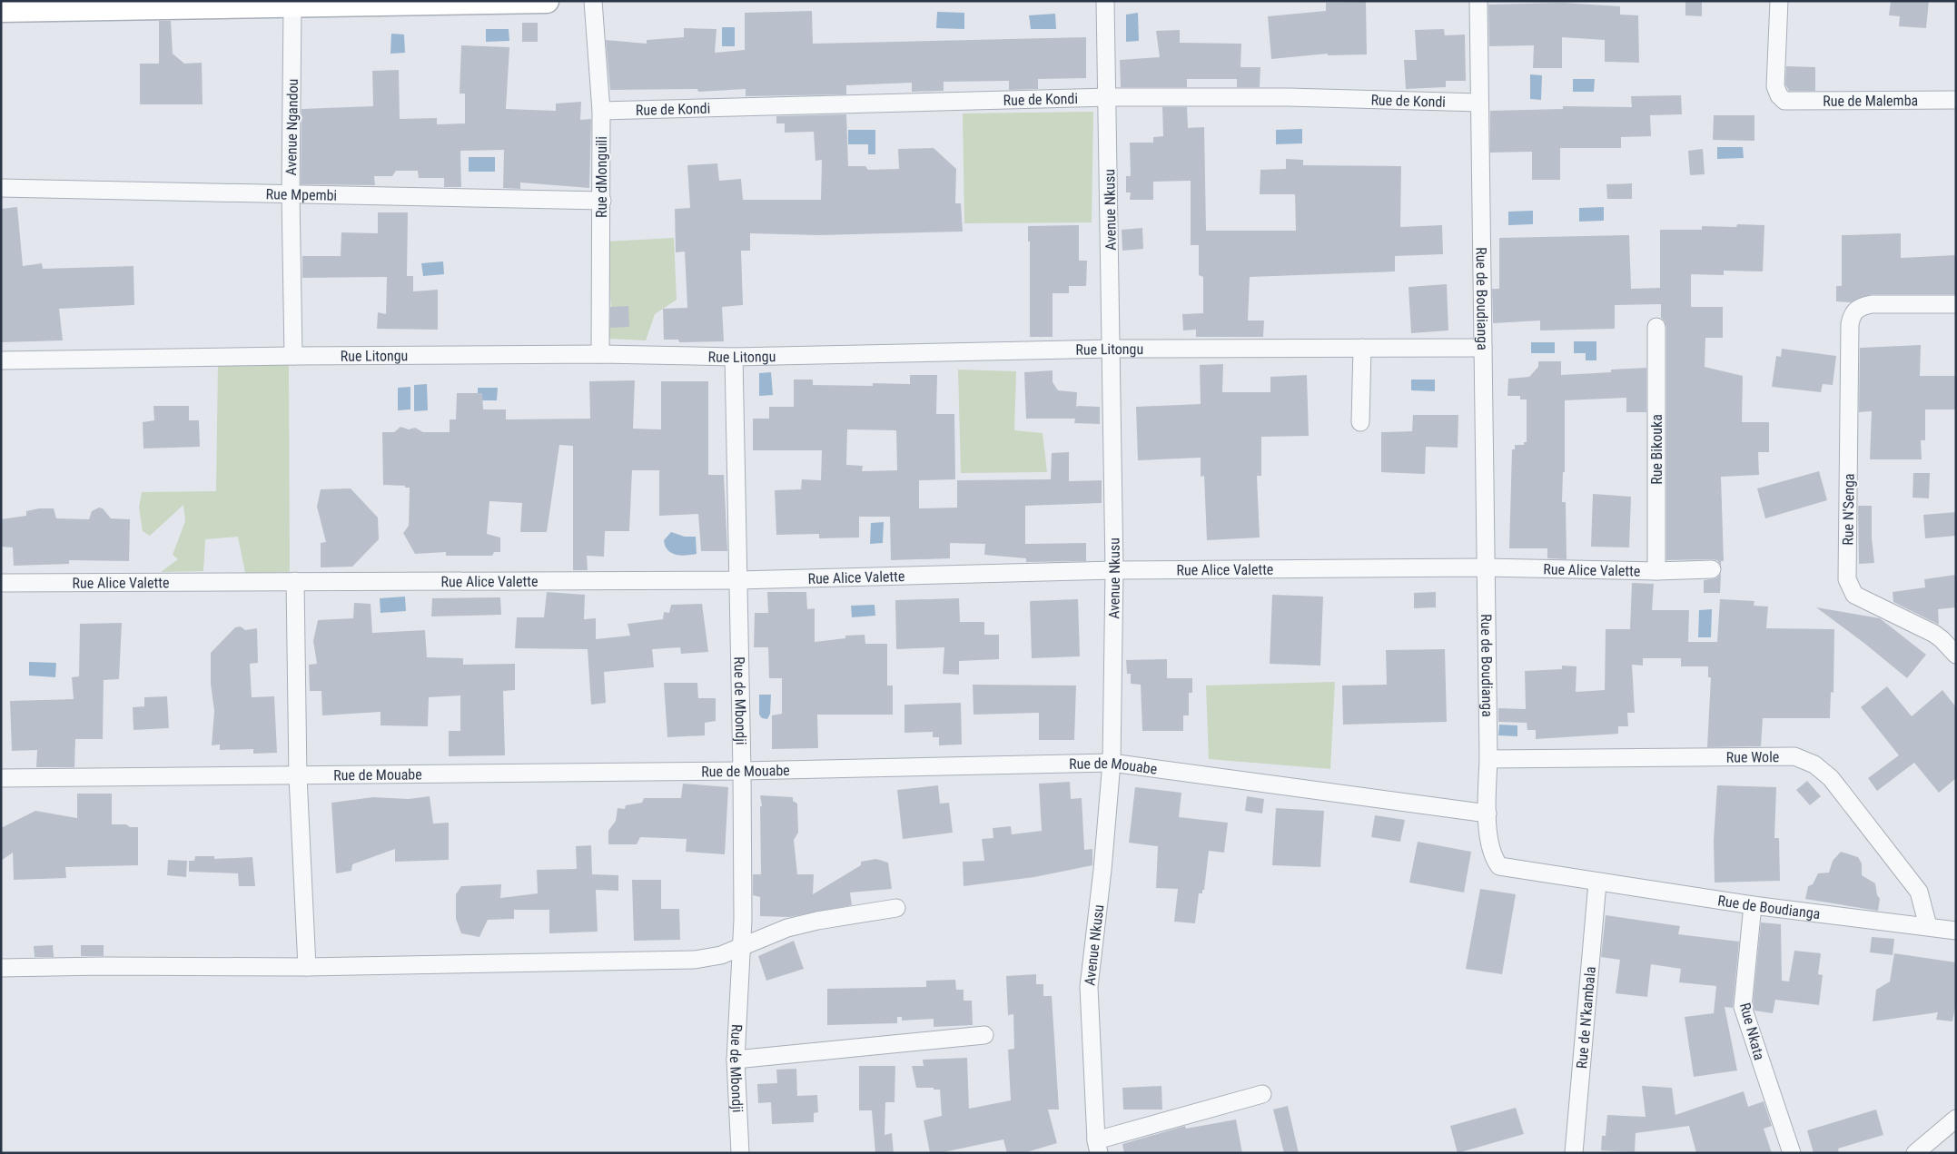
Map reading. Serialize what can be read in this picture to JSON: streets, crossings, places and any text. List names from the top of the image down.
{
  "streets": {
    "street": [
      "Rue de Kondi",
      "Rue de Malemba",
      "Avenue Ngandou",
      "Rue dMonguili",
      "Rue Mpembi",
      "Avenue Nkusu",
      "Rue de Boudianga",
      "Rue Litongu",
      "Rue Bikouka",
      "Rue N'Senga",
      "Rue Alice Valette",
      "Rue de Mbondji",
      "Rue Wole",
      "Rue de Mouabe",
      "Rue de N'kambala",
      "Rue Nkata"
    ]
  },
  "crossings": [
    ["Rue de Kondi", "Rue dMonguili"],
    ["Rue de Kondi", "Avenue Nkusu"],
    ["Rue de Kondi", "Rue de Boudianga"],
    ["Avenue Ngandou", "Rue Mpembi"],
    ["Avenue Ngandou", "Rue Litongu"],
    ["Rue dMonguili", "Rue Mpembi"],
    ["Rue dMonguili", "Rue Litongu"],
    ["Avenue Nkusu", "Rue Litongu"],
    ["Avenue Nkusu", "Rue Alice Valette"],
    ["Avenue Nkusu", "Rue de Mouabe"],
    ["Rue de Boudianga", "Rue Litongu"],
    ["Rue de Boudianga", "Rue Alice Valette"],
    ["Rue de Boudianga", "Rue Wole"],
    ["Rue de Boudianga", "Rue de Mouabe"],
    ["Rue de Boudianga", "Rue de N'kambala"],
    ["Rue de Boudianga", "Rue Nkata"],
    ["Rue Litongu", "Rue de Mbondji"],
    ["Rue Bikouka", "Rue Alice Valette"],
    ["Rue Alice Valette", "Rue de Mbondji"],
    ["Rue de Mbondji", "Rue de Mouabe"]
  ]
}
